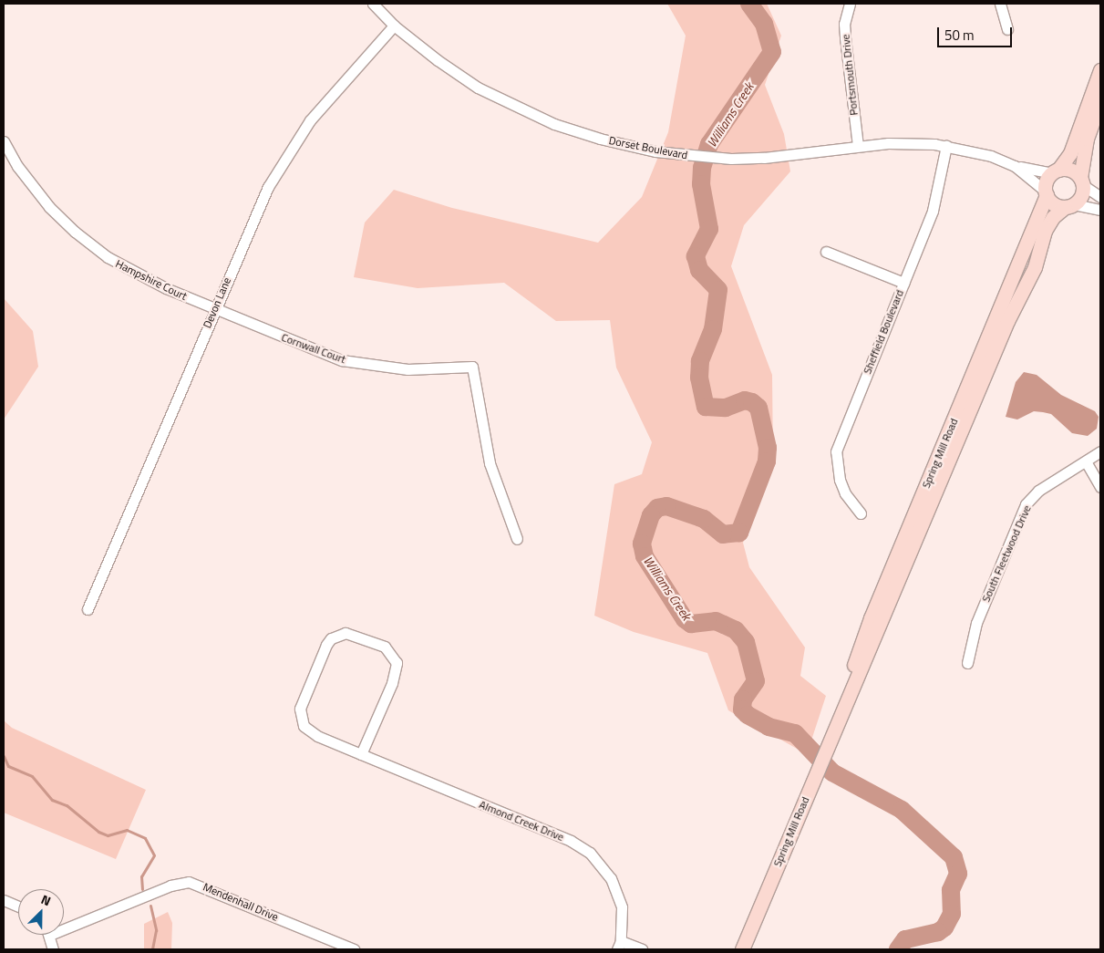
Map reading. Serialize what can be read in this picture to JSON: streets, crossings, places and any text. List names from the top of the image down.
{
  "streets": {
    "street": [
      "Portsmouth Drive",
      "Dorset Boulevard",
      "Hampshire Court",
      "Devon Lane",
      "Sheffield Boulevard",
      "Cornwall Court",
      "Spring Mill Road",
      "South Fleetwood Drive",
      "Almond Creek Drive",
      "Mendenhall Drive"
    ]
  },
  "crossings": [
    ["Portsmouth Drive", "Dorset Boulevard"],
    ["Dorset Boulevard", "Devon Lane"],
    ["Dorset Boulevard", "Sheffield Boulevard"],
    ["Dorset Boulevard", "Spring Mill Road"],
    ["Hampshire Court", "Devon Lane"],
    ["Hampshire Court", "Cornwall Court"],
    ["Devon Lane", "Cornwall Court"]
  ],
  "water": ["Williams Creek"],
  "scale_bar": "50 m",
  "north": "top right"
}
